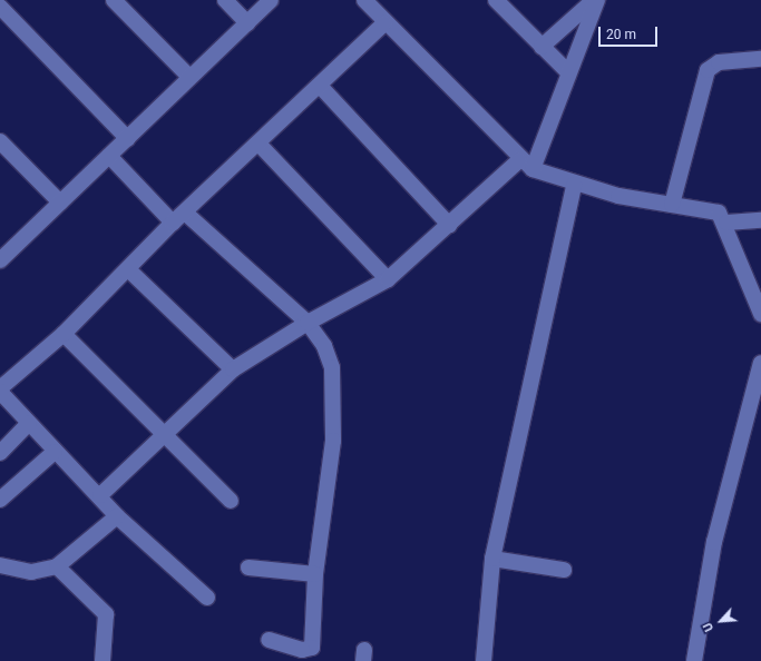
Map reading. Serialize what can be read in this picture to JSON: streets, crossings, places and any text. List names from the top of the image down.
{
  "scale_bar": "20 m",
  "north": "bottom left"
}
